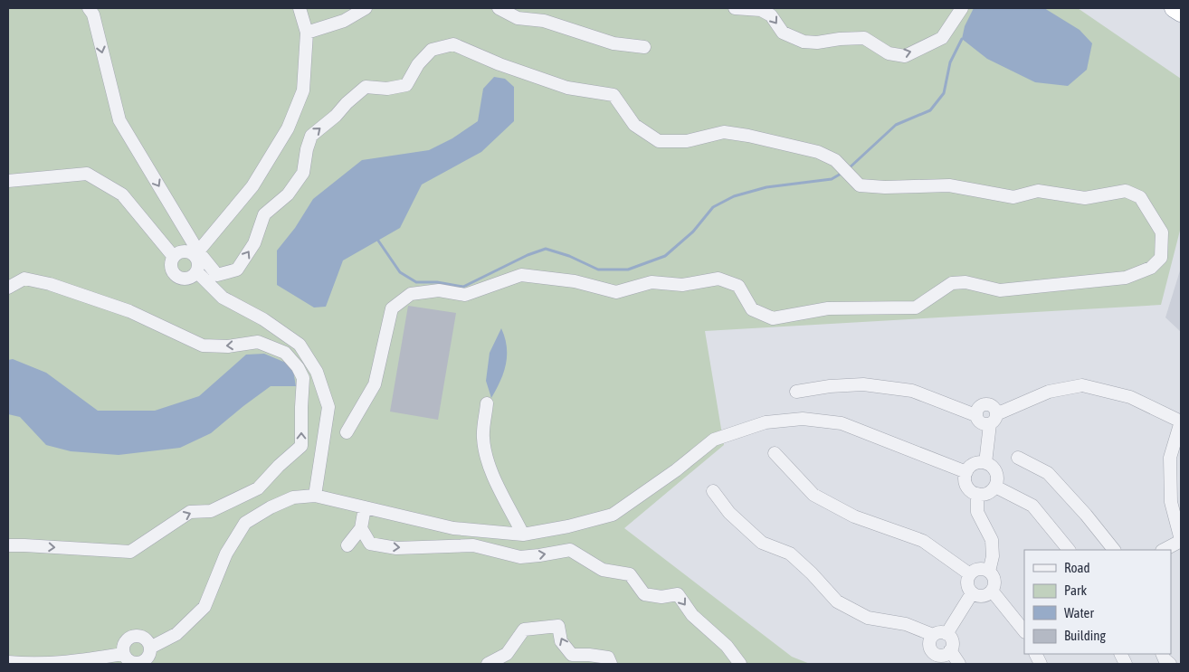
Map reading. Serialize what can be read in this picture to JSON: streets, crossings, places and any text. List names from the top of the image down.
{
  "legend": [
    "Road",
    "Park",
    "Water",
    "Building"
  ]
}
